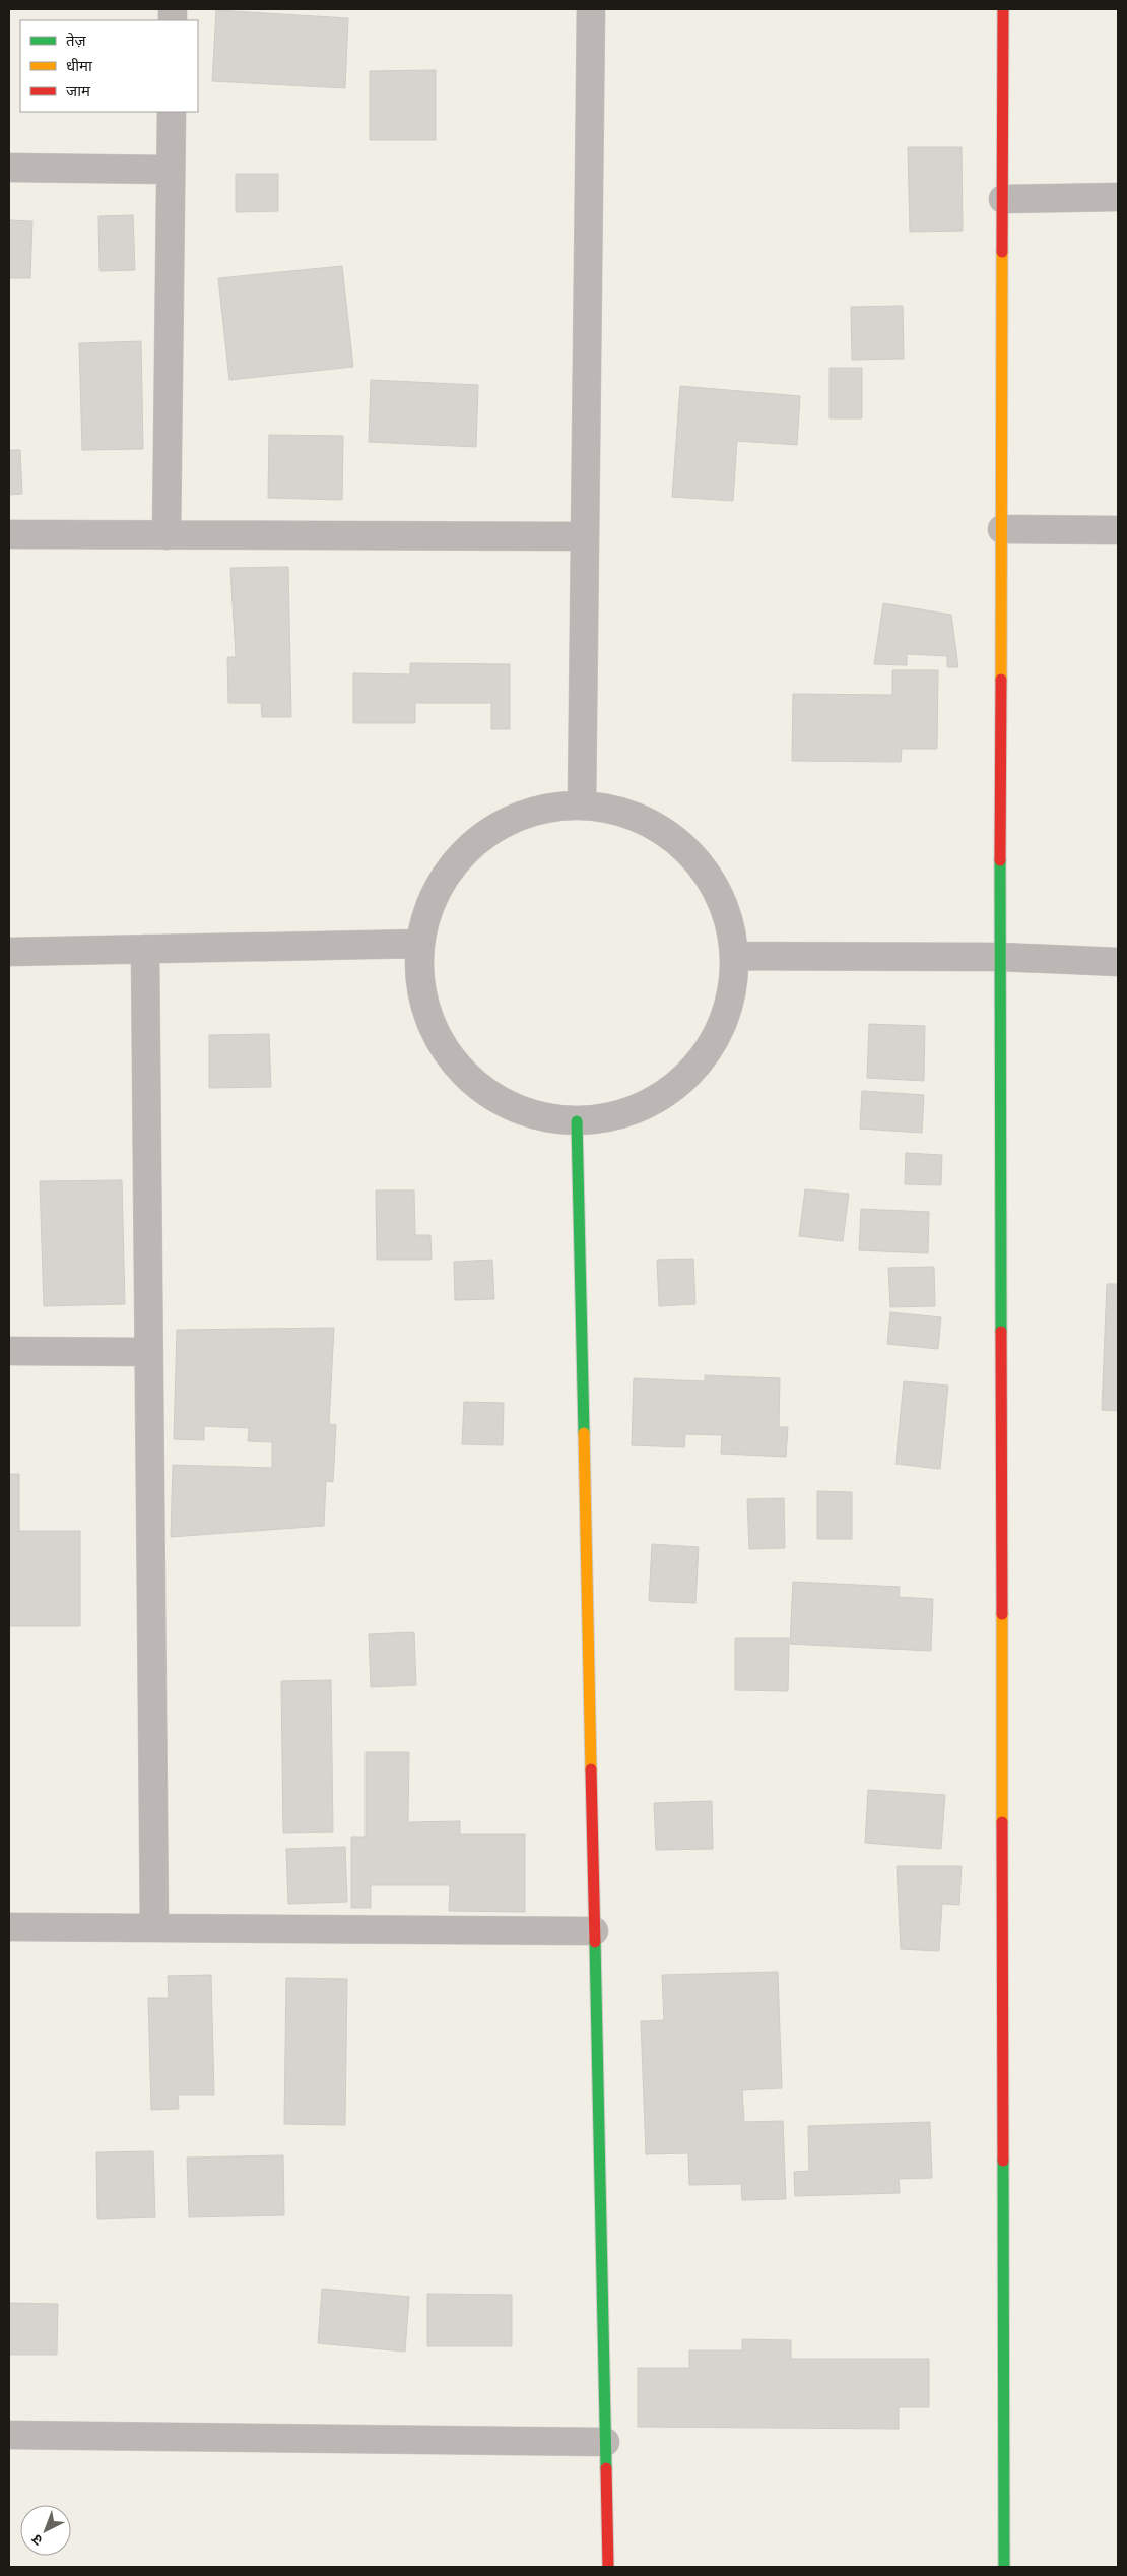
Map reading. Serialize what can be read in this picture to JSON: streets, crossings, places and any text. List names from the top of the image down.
{
  "legend": ["तेज़", "धीमा", "जाम"],
  "north": "bottom left"
}
